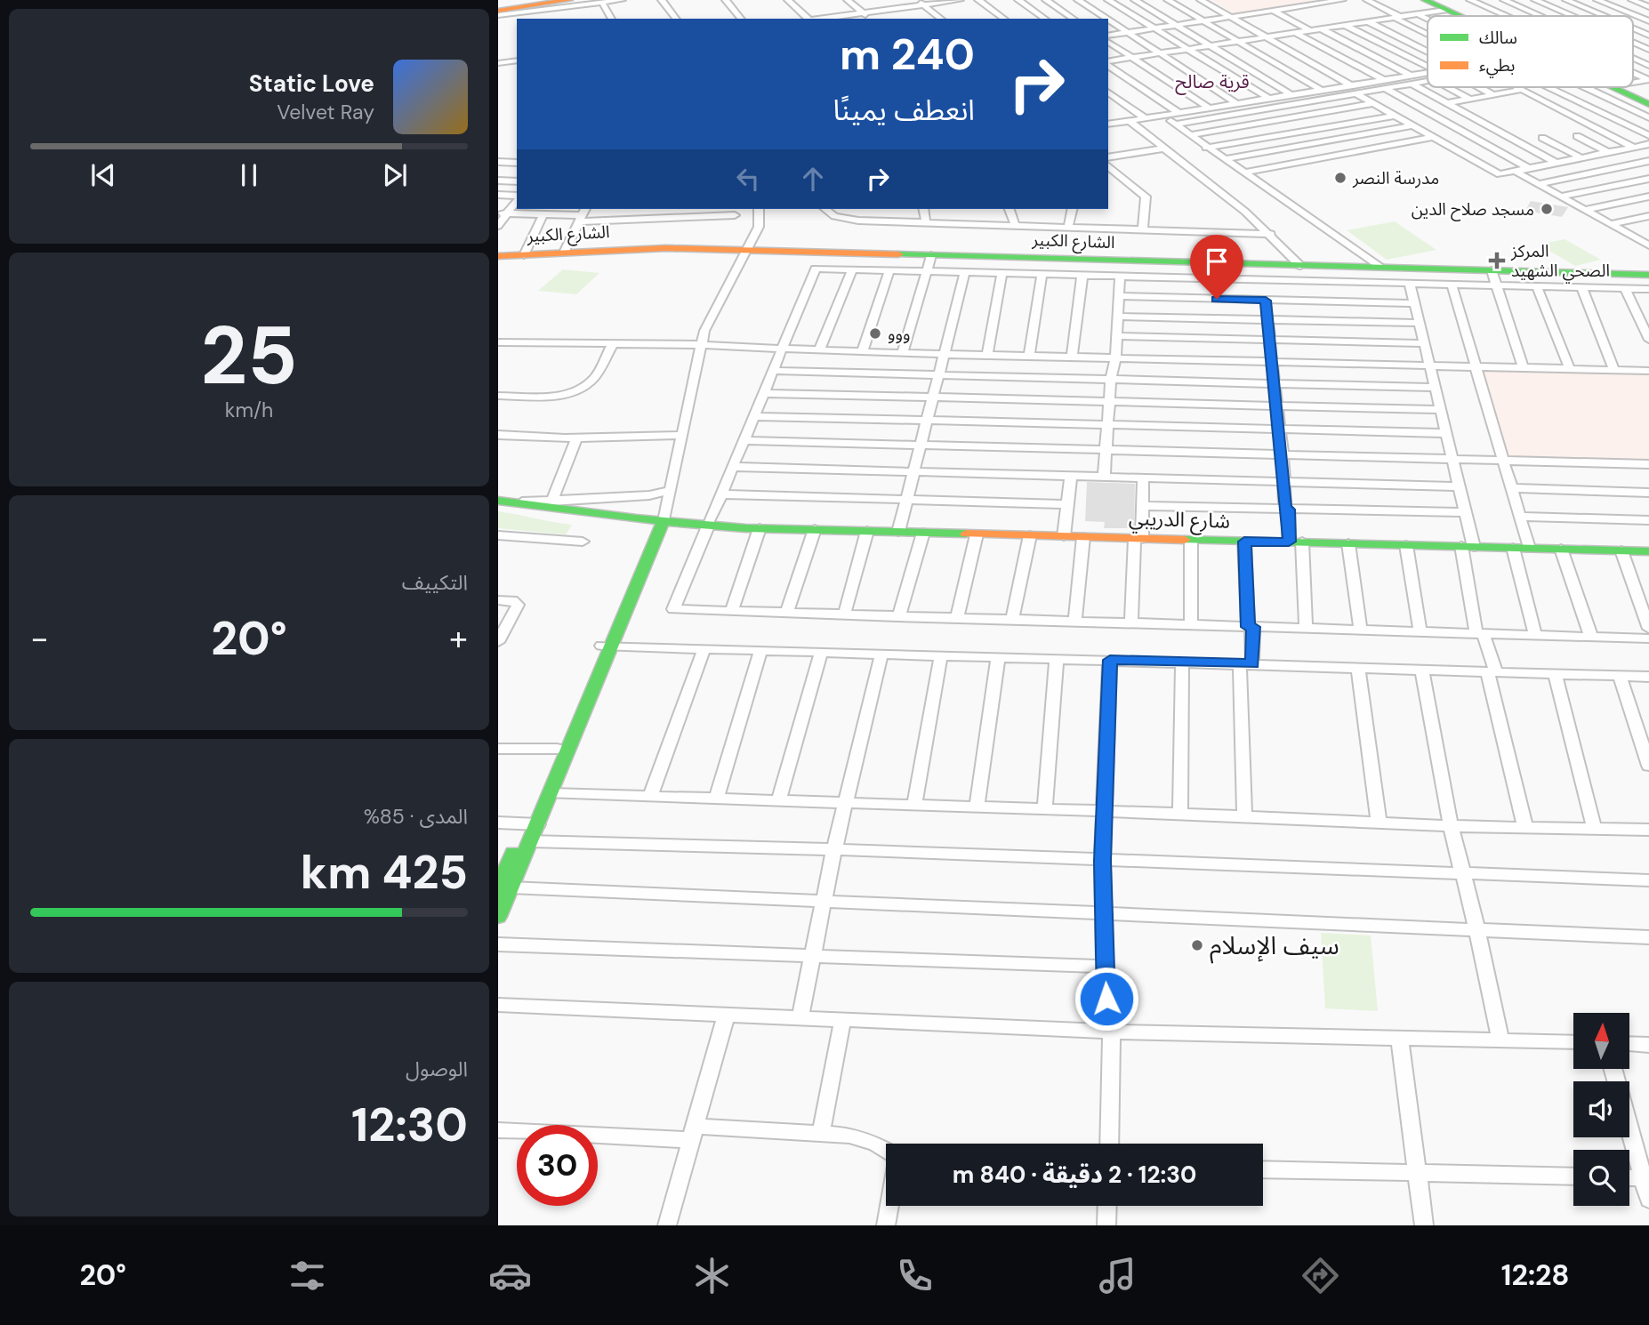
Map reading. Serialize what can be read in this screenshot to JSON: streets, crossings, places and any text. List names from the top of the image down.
{
  "streets": {
    "main road": ["الشارع الكبير", "شارع الدريبي"]
  },
  "districts": ["قرية صالح"],
  "places": {
    "other": [
      "مدرسة النصر",
      "مسجد صلاح الدين",
      "ووو",
      "سيف الإسلام"
    ],
    "health": ["المركز الصحي الشهيد"]
  },
  "legend": ["سالك", "بطيء"],
  "north": "top",
  "page": {
    "turn": ["240 m", "انعطف يمينًا"],
    "song": ["Static Love", "Velvet Ray"],
    "tile": [
      ["25", "km/h"],
      "التكييف",
      ["المدى · 85%", "425 km"],
      ["الوصول", "12:30"]
    ],
    "heat": ["−", "20°", "+"],
    "limit": "30",
    "trip": "12:30 · 2 دقيقة · 840 m",
    "tabs": ["12:28", "20°"]
  }
}
